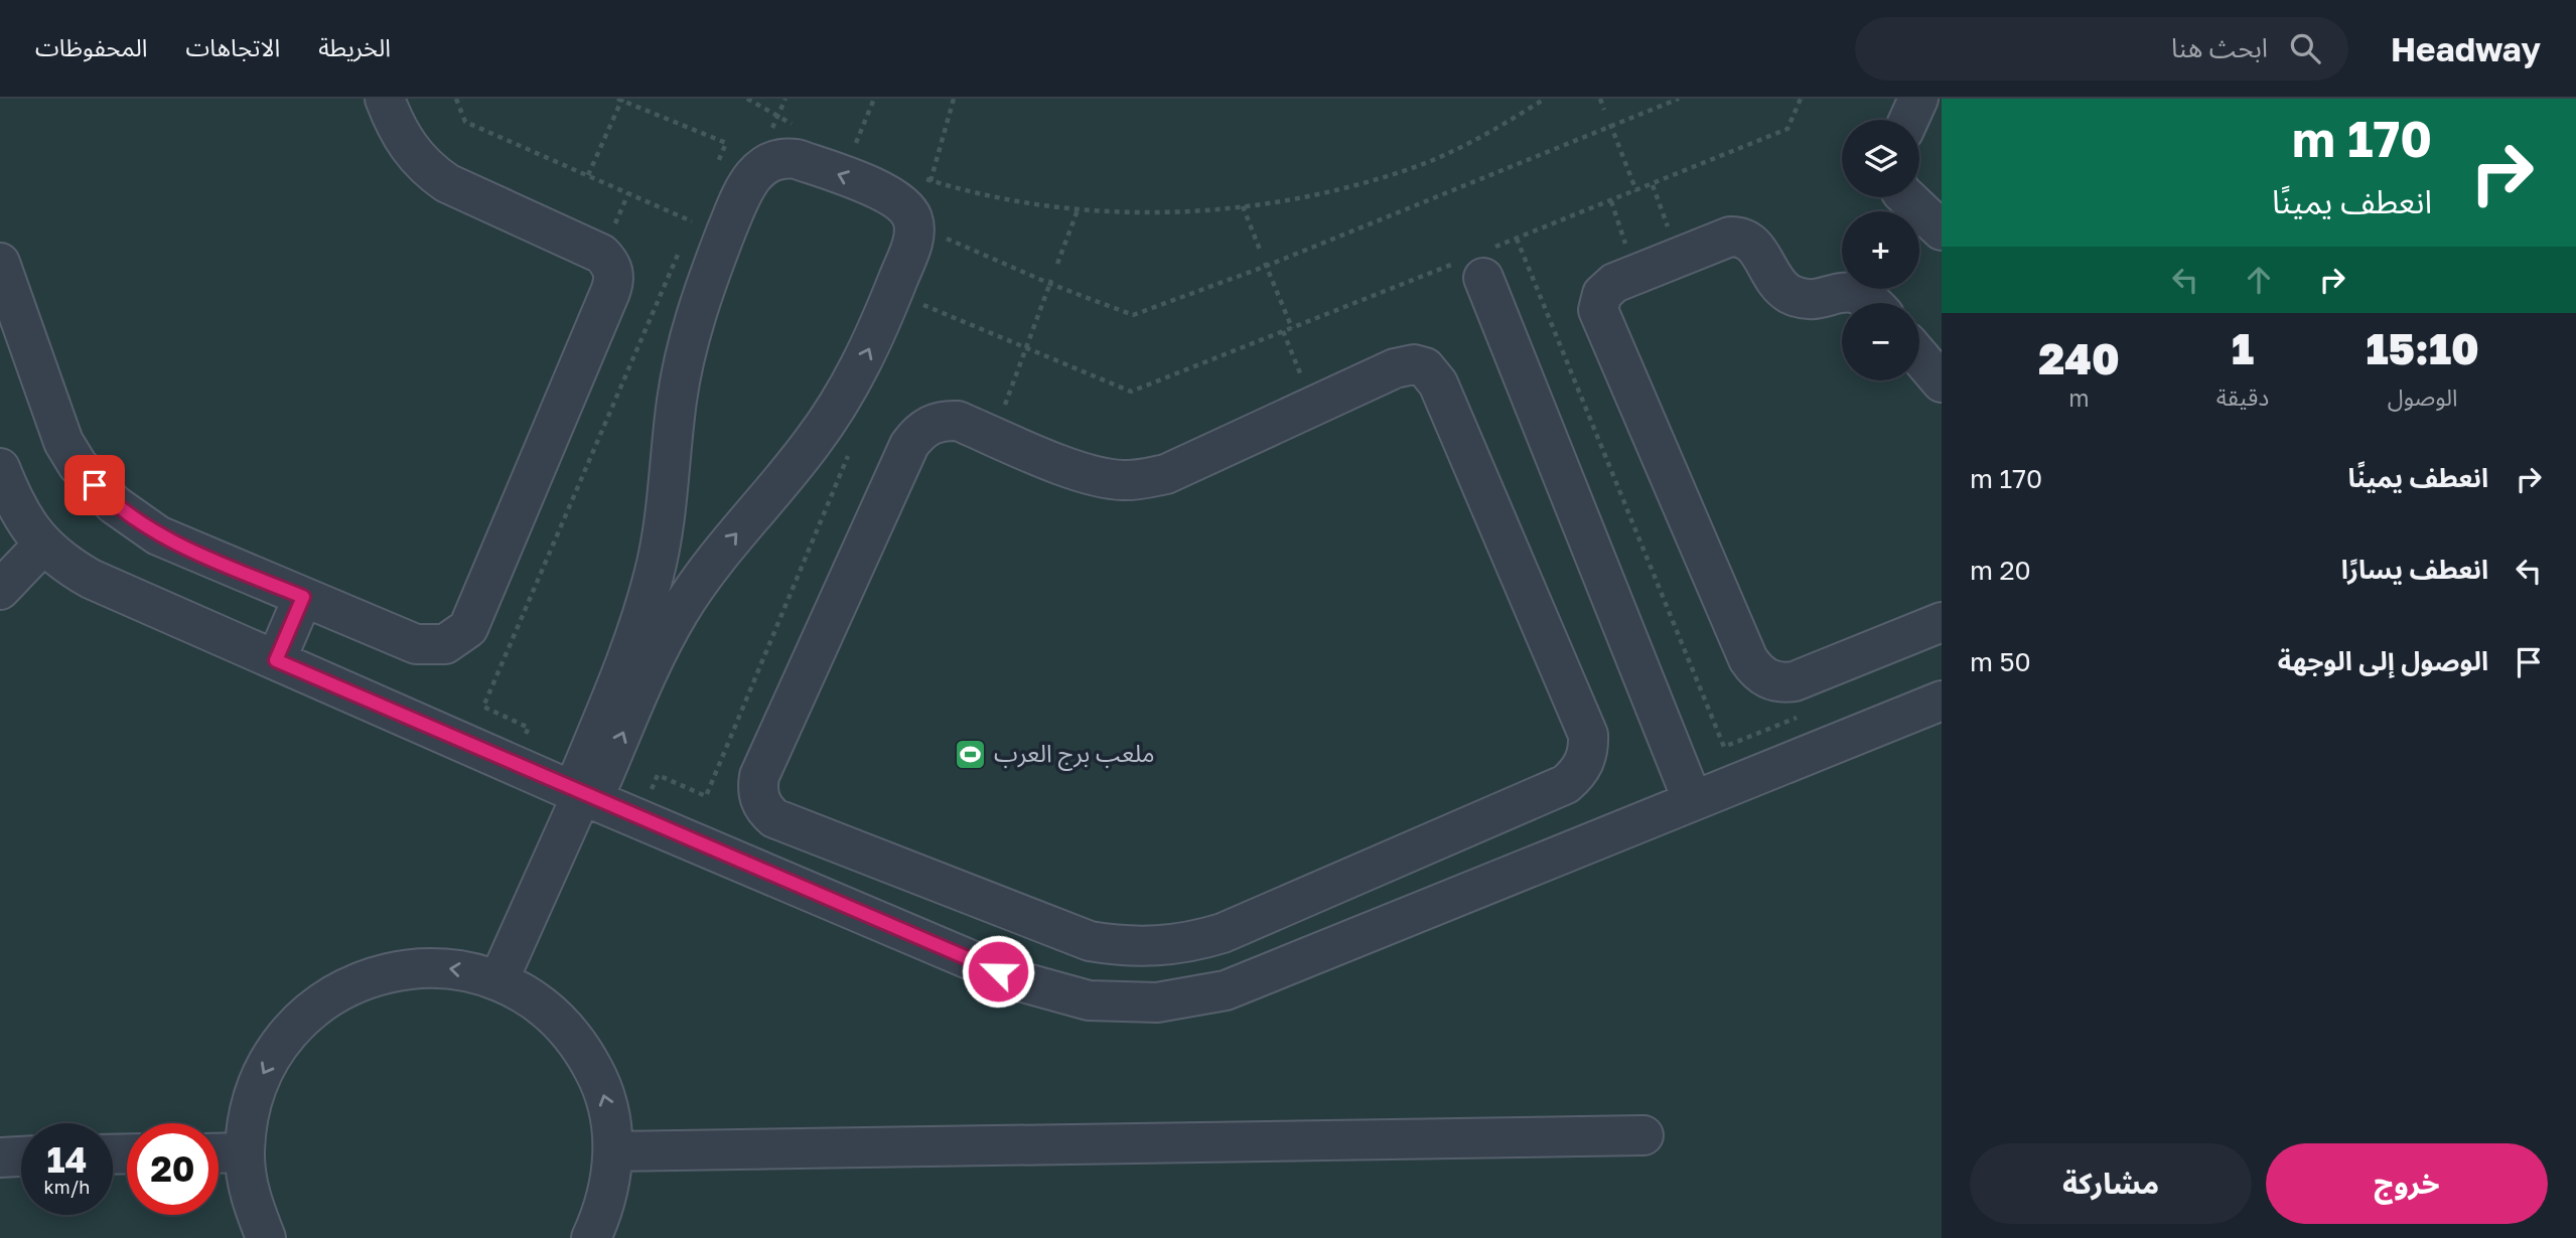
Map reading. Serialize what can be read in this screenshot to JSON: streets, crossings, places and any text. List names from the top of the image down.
{
  "places": {
    "sports": ["ملعب برج العرب"]
  },
  "page": {
    "header": "Headway",
    "search": "ابحث هنا",
    "nav": ["الخريطة", "الاتجاهات", "المحفوظات"],
    "turn": ["170 m", "انعطف يمينًا"],
    "map_buttons": ["+", "−"],
    "eta": [
      "15:10",
      "الوصول",
      "1",
      "دقيقة",
      "240",
      "m"
    ],
    "list": [
      {
        "name": "انعطف يمينًا",
        "value": "170 m"
      },
      {
        "name": "انعطف يسارًا",
        "value": "20 m"
      },
      {
        "name": "الوصول إلى الوجهة",
        "value": "50 m"
      }
    ],
    "speed": "14 km/h",
    "limit": "20",
    "buttons": ["خروج", "مشاركة"]
  }
}
